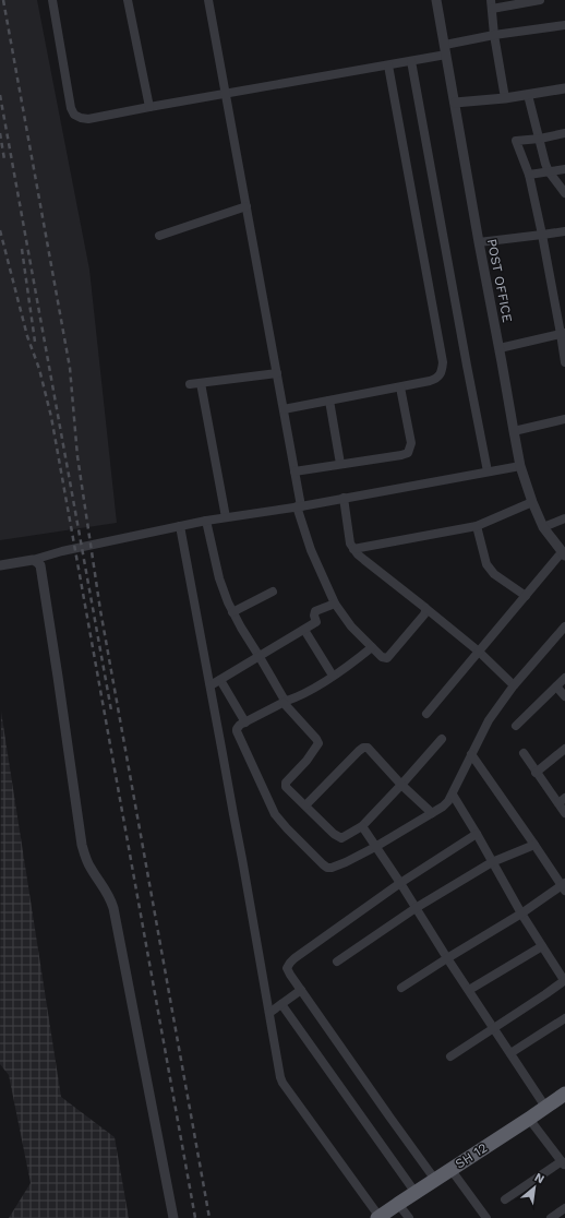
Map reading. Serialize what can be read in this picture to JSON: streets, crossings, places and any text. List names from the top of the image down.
{
  "streets": {
    "highway": ["SH 12"],
    "street": ["POST OFFICE"]
  },
  "north": "top right"
}
